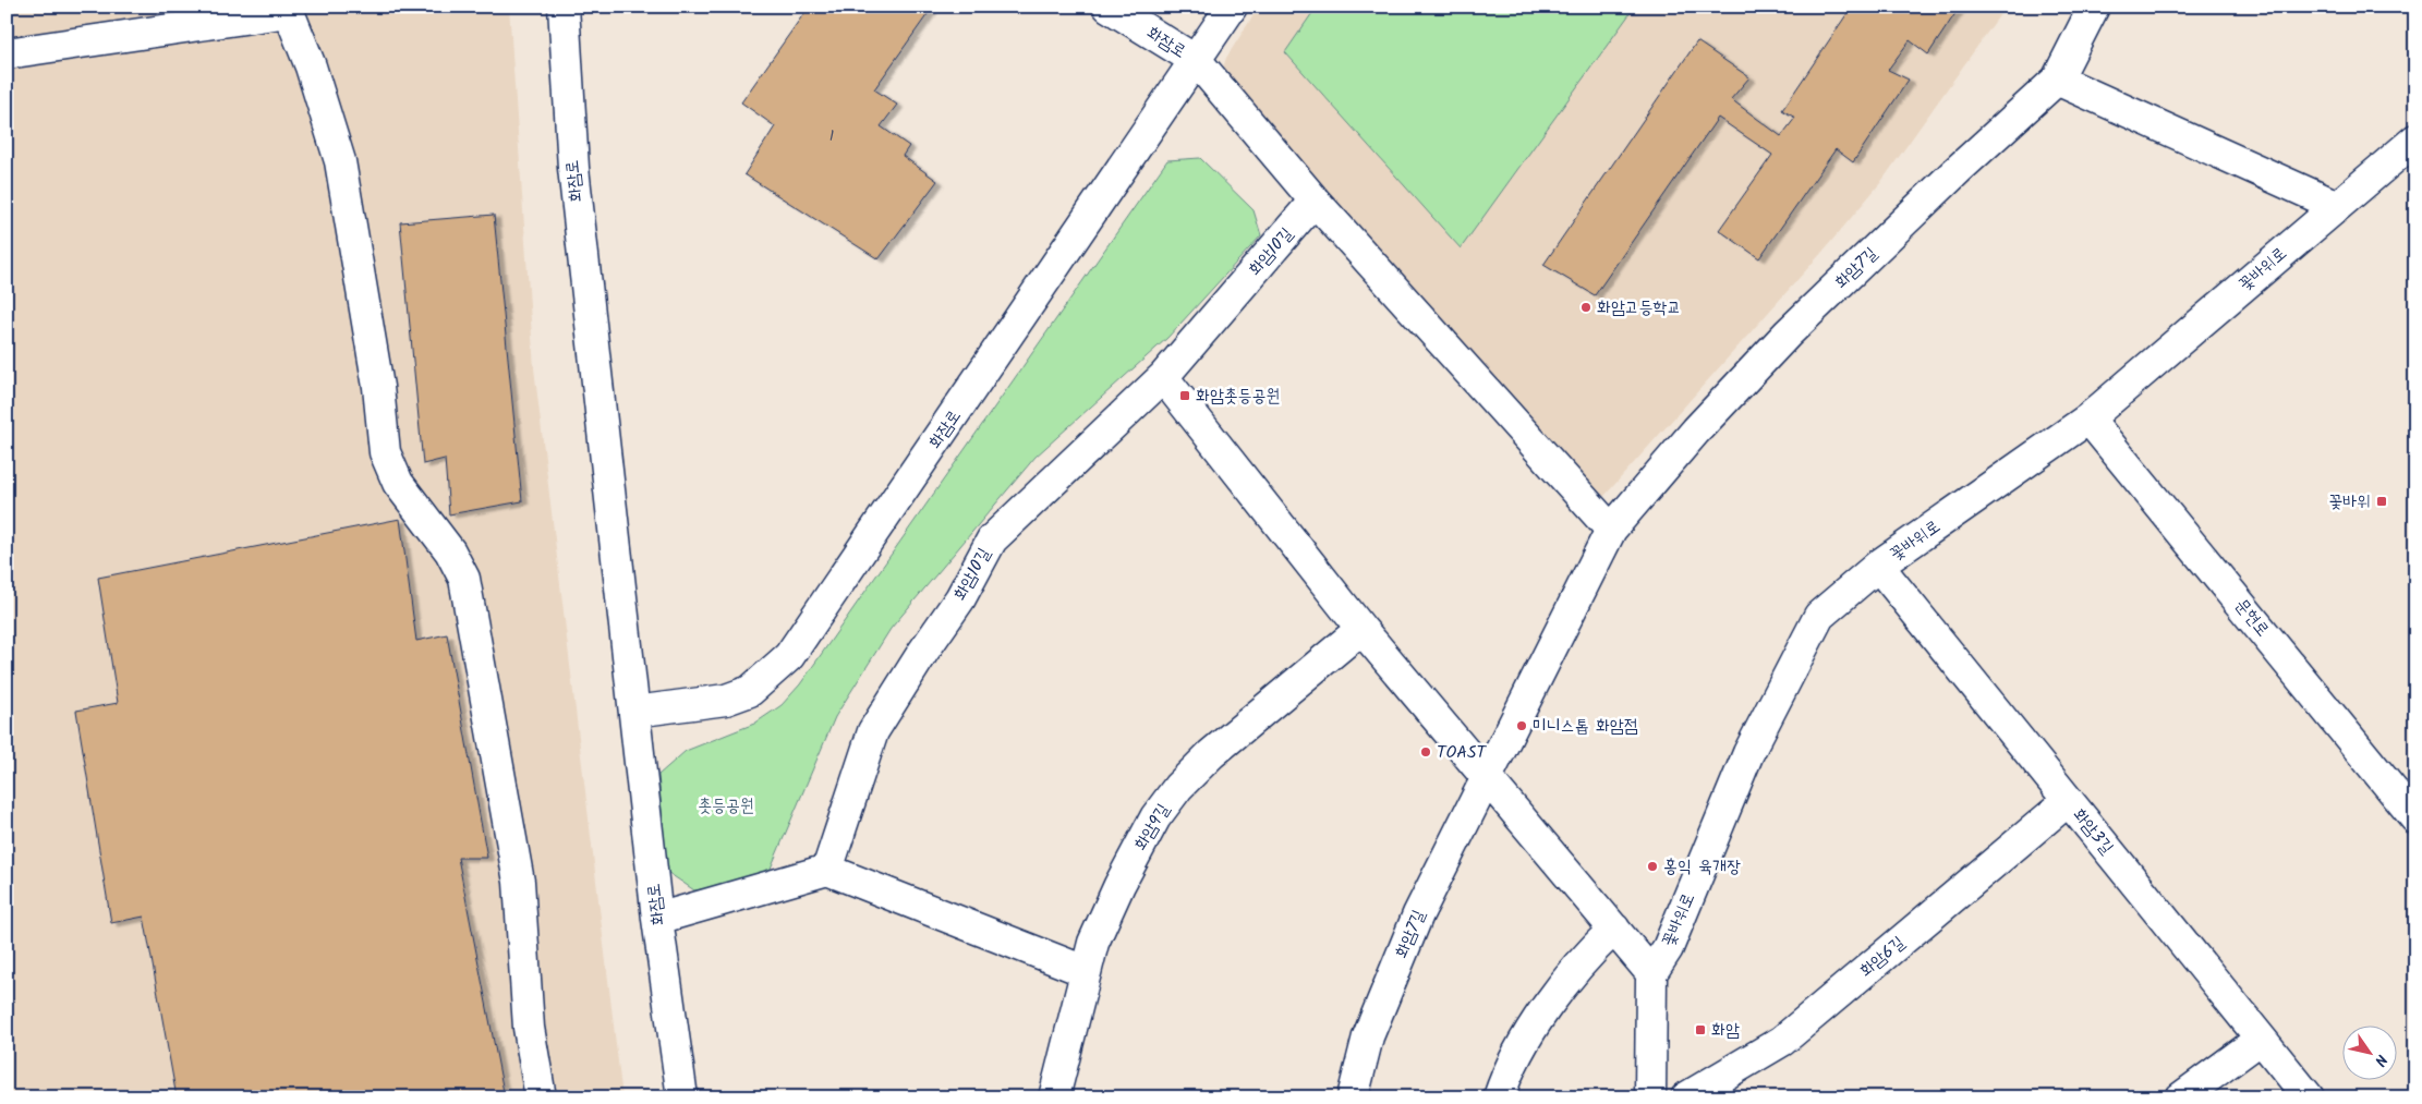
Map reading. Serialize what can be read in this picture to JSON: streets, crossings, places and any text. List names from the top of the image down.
{
  "streets": {
    "street": [
      "화잠로",
      "화암10길",
      "화암7길",
      "꽃바위로",
      "문현로",
      "화암9길",
      "화암3길",
      "화암6길"
    ]
  },
  "crossings": [
    ["꽃바위로", "문현로"],
    ["꽃바위로", "화암3길"],
    ["화암3길", "화암6길"]
  ],
  "parks": ["촛등공원"],
  "places": {
    "other": [
      "화암고등학교",
      "미니스톱 화암점",
      "TOAST",
      "홍익 육개장"
    ],
    "transit": ["화암촛등공원", "꽃바위", "화암"]
  },
  "house_numbers": ["1"],
  "north": "bottom right"
}
